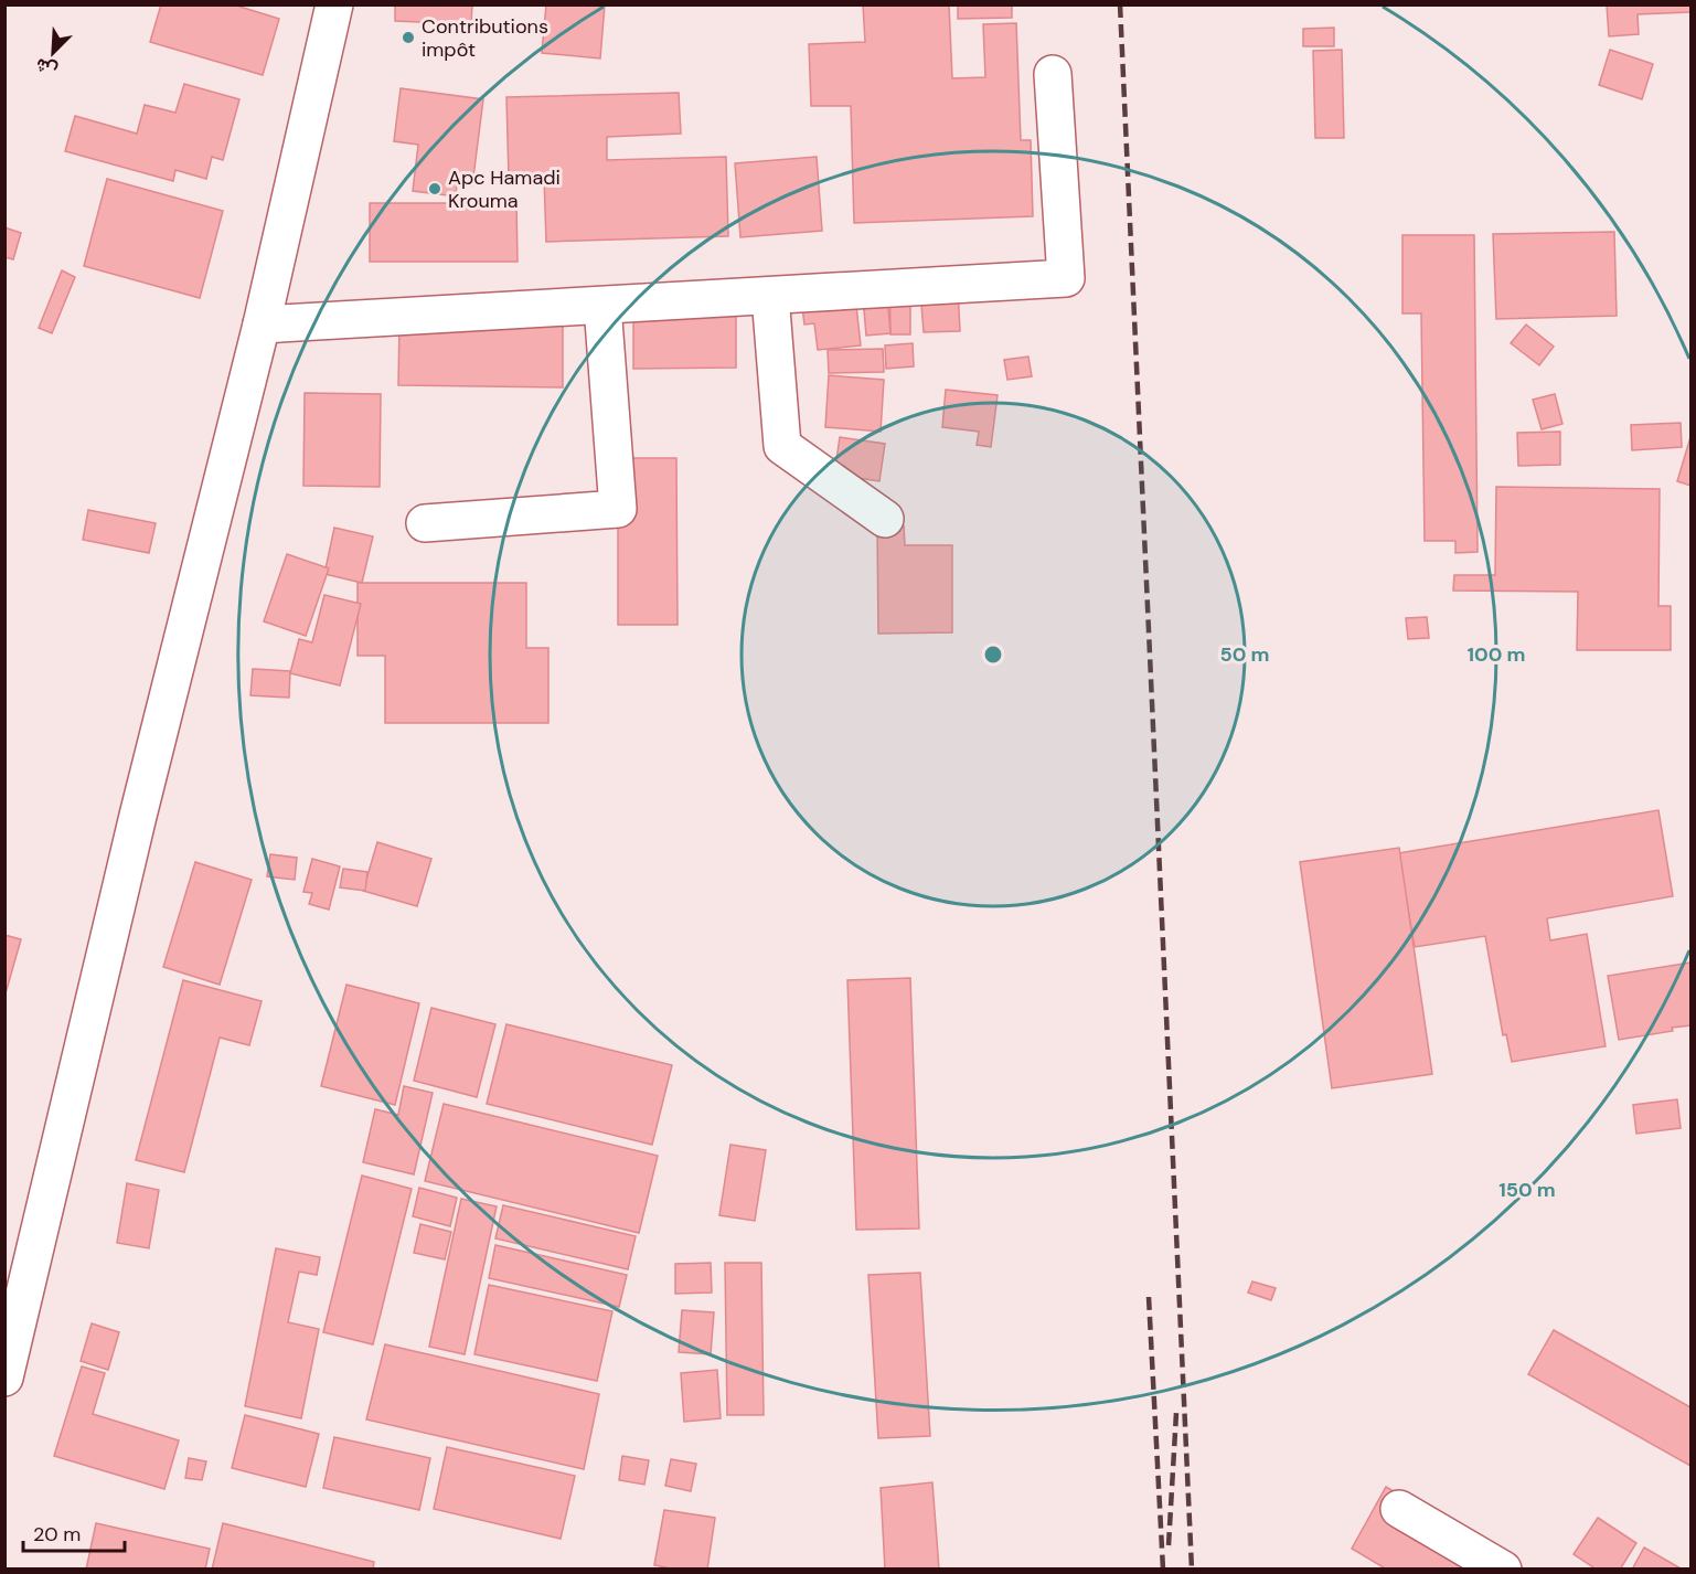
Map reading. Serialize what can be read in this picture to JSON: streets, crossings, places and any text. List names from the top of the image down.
{
  "places": ["Contributions impôt", "Apc Hamadi Krouma"],
  "scale_bar": "20 m",
  "north": "bottom left",
  "rings": ["50 m", "100 m", "150 m"]
}
